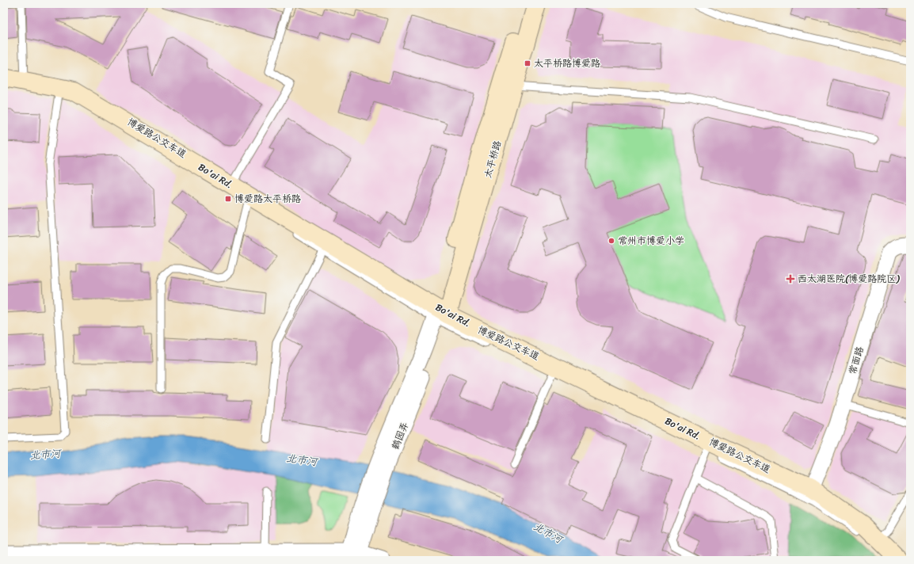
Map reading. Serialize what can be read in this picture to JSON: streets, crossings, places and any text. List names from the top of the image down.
{
  "streets": {
    "main road": ["太平桥路", "Bo'ai Rd."],
    "street": ["常面路", "鹤园弄"],
    "lane": ["博爱路公交车道"]
  },
  "crossings": [
    ["博爱路公交车道", "太平桥路"],
    ["博爱路公交车道", "Bo'ai Rd."],
    ["博爱路公交车道", "鹤园弄"],
    ["太平桥路", "Bo'ai Rd."],
    ["太平桥路", "鹤园弄"],
    ["Bo'ai Rd.", "常面路"],
    ["Bo'ai Rd.", "鹤园弄"]
  ],
  "water": ["北市河"],
  "places": {
    "transit": ["太平桥路博爱路", "博爱路太平桥路"],
    "other": ["常州市博爱小学"],
    "health": ["西太湖医院(博爱路院区)"]
  }
}
